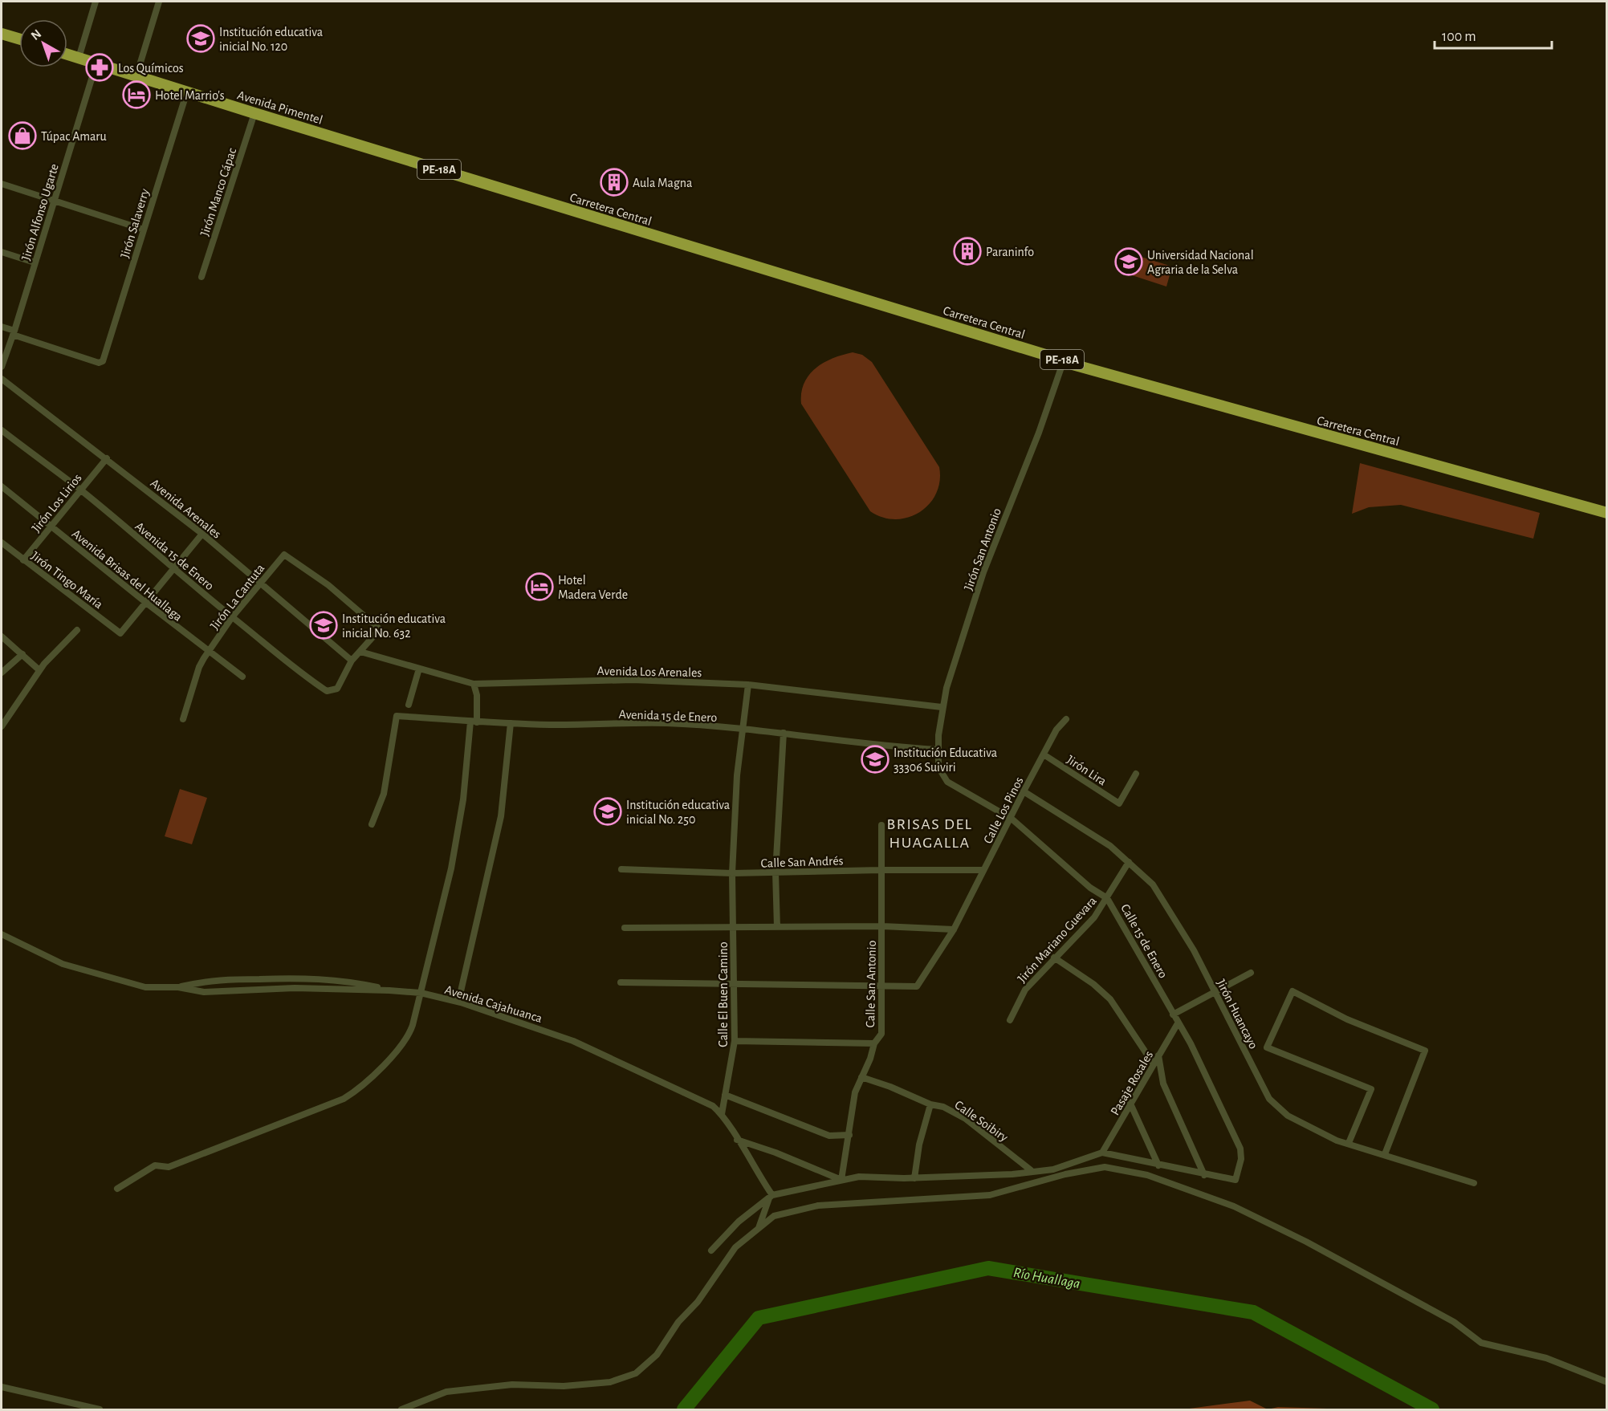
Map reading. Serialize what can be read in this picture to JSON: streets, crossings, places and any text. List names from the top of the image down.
{
  "streets": {
    "highway": ["Avenida Pimentel", "PE-18A", "Carretera Central"],
    "street": [
      "Jirón Manco Cápac",
      "Jirón Alfonso Ugarte",
      "Jirón Salaverry",
      "Jirón Los Lirios",
      "Avenida Arenales",
      "Jirón San Antonio",
      "Avenida 15 de Enero",
      "Avenida Brisas del Huallaga",
      "Jirón Tingo María",
      "Jirón La Cantuta",
      "Avenida Los Arenales",
      "Jirón Lira",
      "Calle Los Pinos",
      "Calle San Andrés",
      "Jirón Mariano Guevara",
      "Calle 15 de Enero",
      "Calle San Antonio",
      "Calle El Buen Camino",
      "Avenida Cajahuanca",
      "Jirón Huancayo",
      "Pasaje Rosales",
      "Calle Soibiry"
    ]
  },
  "crossings": [
    ["Avenida Pimentel", "Jirón Manco Cápac"],
    ["Avenida Pimentel", "Carretera Central"],
    ["Avenida Pimentel", "Jirón Alfonso Ugarte"],
    ["Avenida Pimentel", "Jirón Salaverry"],
    ["Carretera Central", "Jirón San Antonio"],
    ["Jirón Alfonso Ugarte", "Jirón Salaverry"],
    ["Jirón Los Lirios", "Avenida Arenales"],
    ["Jirón Los Lirios", "Avenida 15 de Enero"],
    ["Jirón Los Lirios", "Avenida Brisas del Huallaga"],
    ["Jirón Los Lirios", "Jirón Tingo María"],
    ["Avenida Arenales", "Avenida 15 de Enero"],
    ["Avenida Arenales", "Jirón La Cantuta"],
    ["Jirón San Antonio", "Avenida 15 de Enero"],
    ["Jirón San Antonio", "Avenida Los Arenales"],
    ["Jirón San Antonio", "Calle 15 de Enero"],
    ["Avenida 15 de Enero", "Jirón La Cantuta"],
    ["Avenida 15 de Enero", "Calle 15 de Enero"],
    ["Avenida 15 de Enero", "Calle El Buen Camino"],
    ["Avenida Brisas del Huallaga", "Jirón Tingo María"],
    ["Avenida Brisas del Huallaga", "Jirón La Cantuta"],
    ["Jirón La Cantuta", "Avenida Los Arenales"],
    ["Avenida Los Arenales", "Calle El Buen Camino"],
    ["Jirón Lira", "Calle Los Pinos"],
    ["Calle Los Pinos", "Calle San Andrés"],
    ["Calle Los Pinos", "Calle 15 de Enero"],
    ["Calle Los Pinos", "Calle San Antonio"],
    ["Calle Los Pinos", "Jirón Huancayo"],
    ["Calle San Andrés", "Calle San Antonio"],
    ["Calle San Andrés", "Calle El Buen Camino"],
    ["Jirón Mariano Guevara", "Calle 15 de Enero"],
    ["Jirón Mariano Guevara", "Jirón Huancayo"],
    ["Calle 15 de Enero", "Pasaje Rosales"],
    ["Calle San Antonio", "Calle Soibiry"],
    ["Calle El Buen Camino", "Avenida Cajahuanca"]
  ],
  "districts": ["BRISAS DEL HUAGALLA"],
  "water": ["Río Huallaga"],
  "places": {
    "school or university": [
      "Institución educativa inicial No. 120",
      "Universidad Nacional Agraria de la Selva",
      "Institución educativa inicial No. 632",
      "Institución Educativa 33306 Suiviri",
      "Institución educativa inicial No. 250"
    ],
    "pharmacy": ["Los Químicos"],
    "hotel": ["Hotel Marrio's", "Hotel Madera Verde"],
    "shop": ["Túpac Amaru"],
    "building": ["Aula Magna", "Paraninfo"]
  },
  "scale_bar": "100 m",
  "north": "top left"
}
